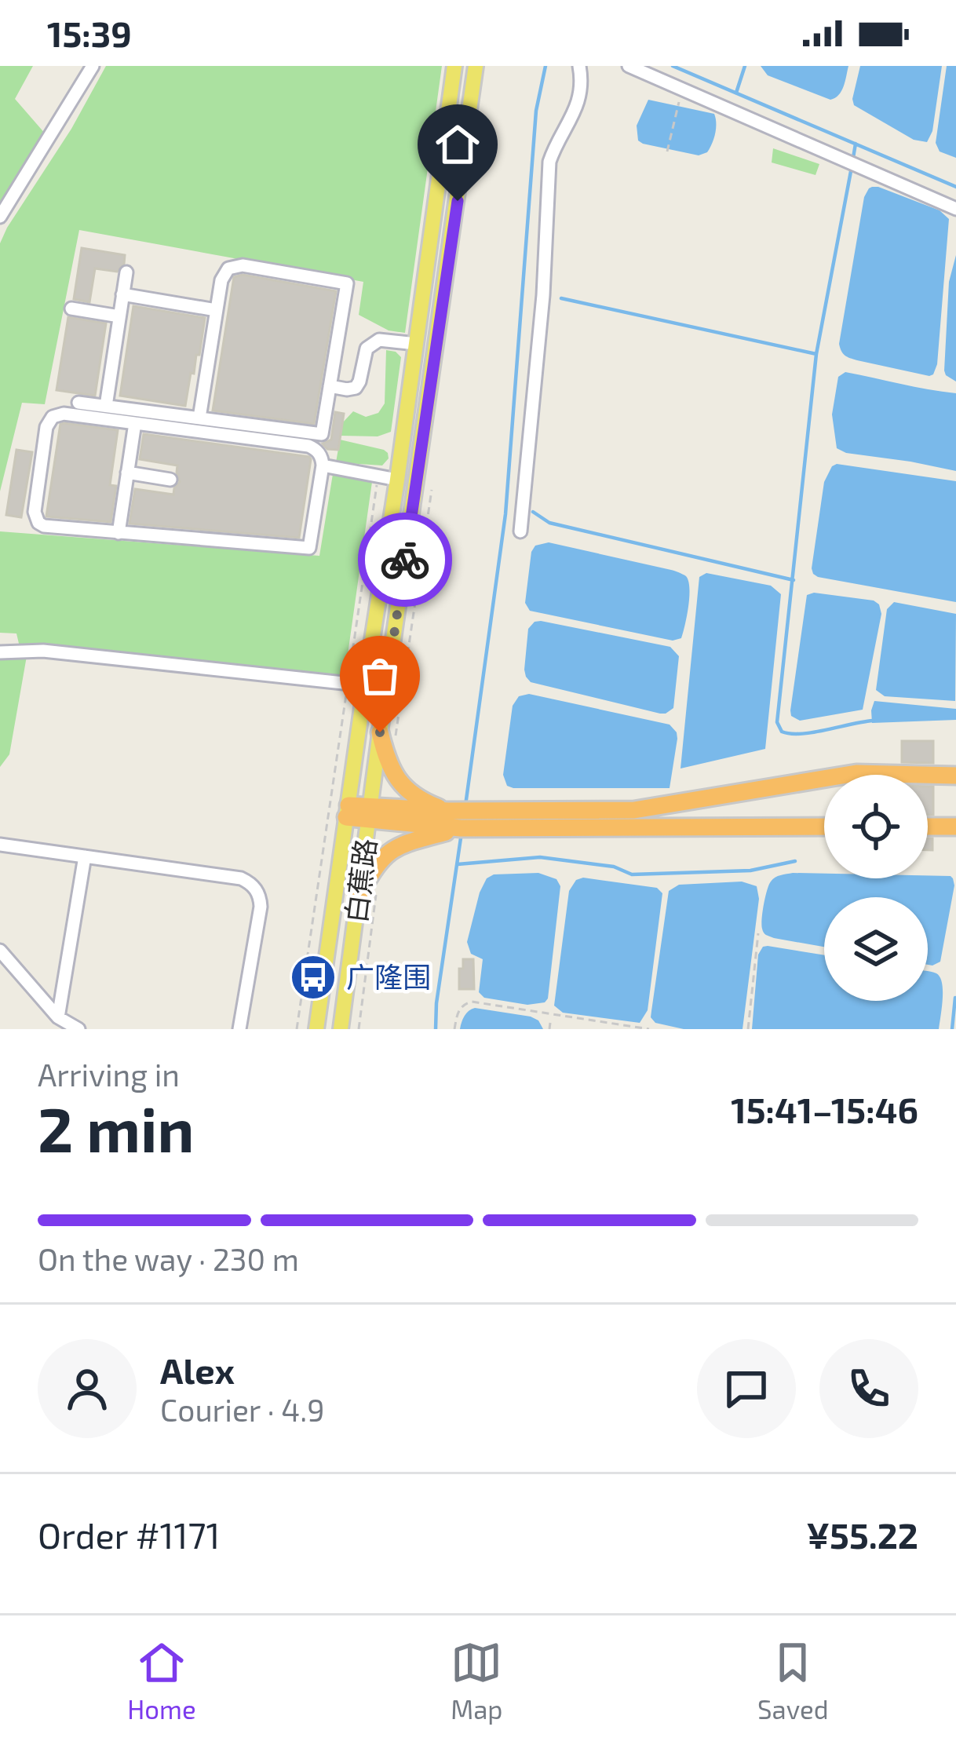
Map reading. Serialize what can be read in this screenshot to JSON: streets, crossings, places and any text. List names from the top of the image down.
{
  "streets": {
    "main road": ["白蕉路"]
  },
  "places": {
    "bus stop": ["广隆围"]
  },
  "page": {
    "status": "15:39",
    "heading": ["2 min", "Arriving in", "15:41–15:46"],
    "panel": [
      "Alex",
      "Courier · 4.9",
      "Order #1171",
      "¥55.22"
    ],
    "bar": "On the way · 230 m",
    "tabs": ["Home", "Map", "Saved"]
  }
}
